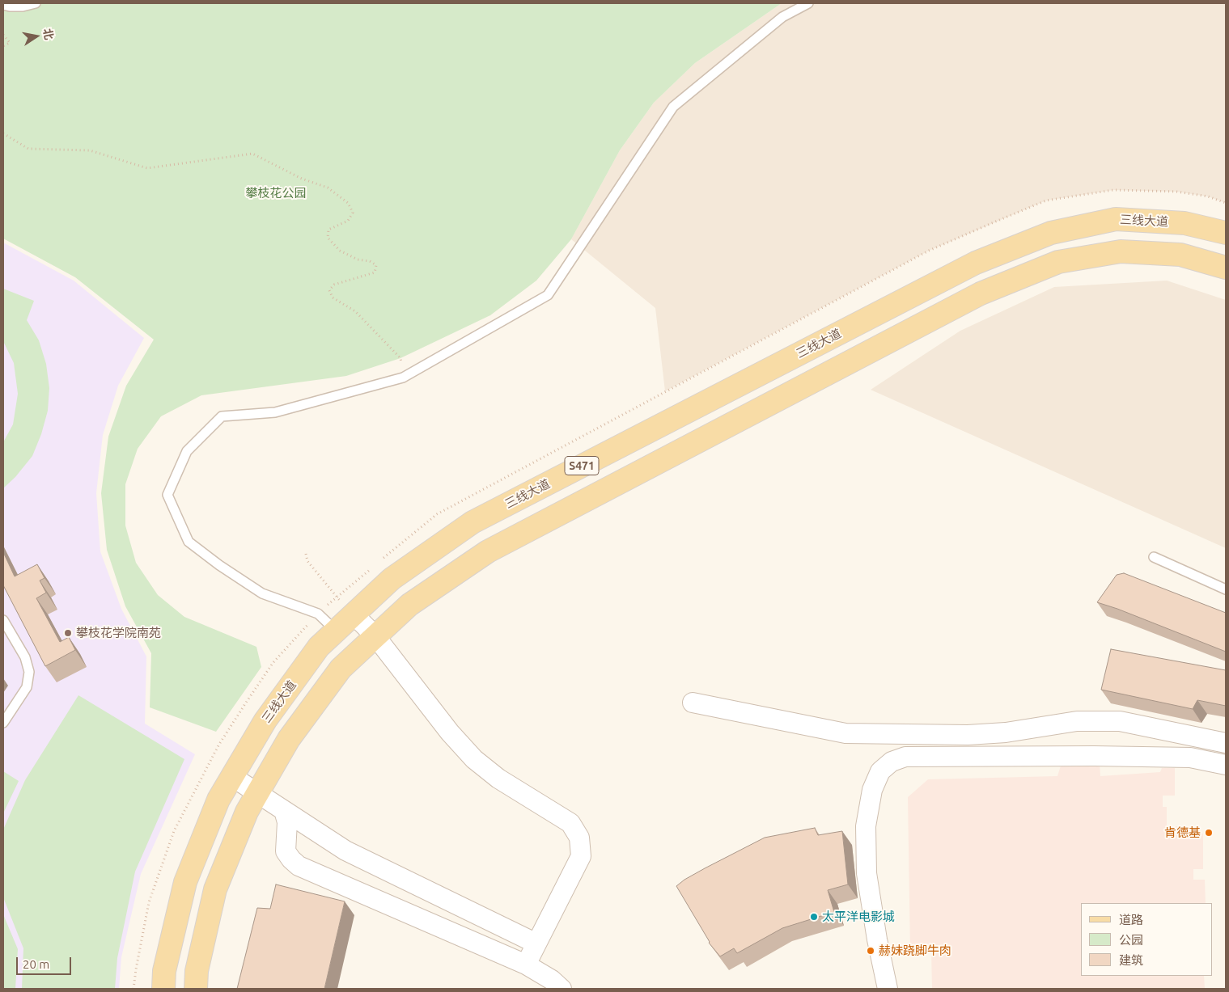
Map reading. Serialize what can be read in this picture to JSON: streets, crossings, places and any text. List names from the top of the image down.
{
  "streets": {
    "main road": ["三线大道", "S471"]
  },
  "parks": ["攀枝花公园"],
  "places": [
    "攀枝花学院南苑",
    "肯德基",
    "太平洋电影城",
    "赫妹跷脚牛肉"
  ],
  "legend": ["道路", "公园", "建筑"],
  "scale_bar": "20 m",
  "north": "right"
}
